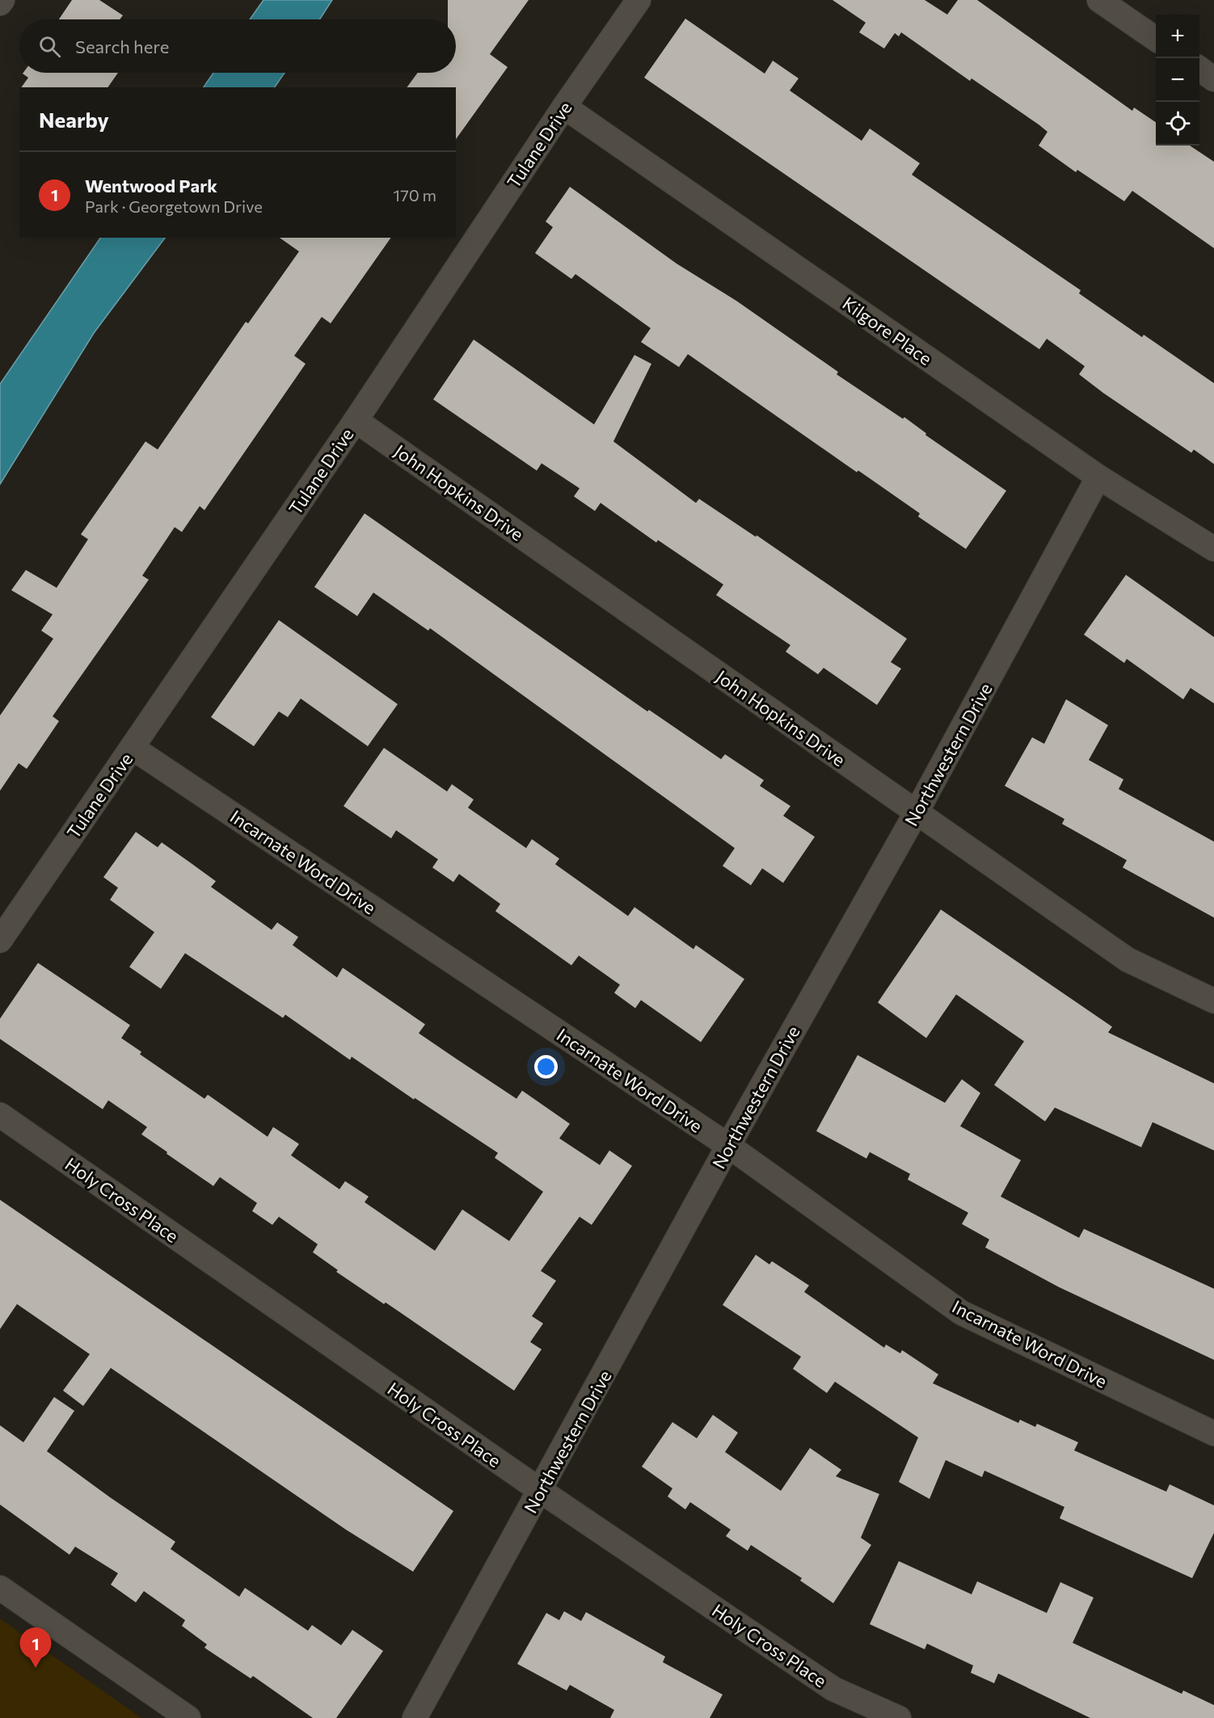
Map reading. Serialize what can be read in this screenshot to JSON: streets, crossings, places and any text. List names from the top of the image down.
{
  "streets": {
    "street": [
      "Tulane Drive",
      "Kilgore Place",
      "John Hopkins Drive",
      "Northwestern Drive",
      "Incarnate Word Drive",
      "Holy Cross Place"
    ]
  },
  "crossings": [
    ["Tulane Drive", "Kilgore Place"],
    ["Tulane Drive", "John Hopkins Drive"],
    ["Tulane Drive", "Incarnate Word Drive"],
    ["Kilgore Place", "Northwestern Drive"],
    ["John Hopkins Drive", "Northwestern Drive"],
    ["Northwestern Drive", "Incarnate Word Drive"],
    ["Northwestern Drive", "Holy Cross Place"]
  ],
  "page": {
    "map_buttons": ["+", "−"],
    "search": "Search here",
    "heading": "Nearby",
    "list": [
      {
        "mark": "1",
        "name": "Wentwood Park",
        "note": "Park · Georgetown Drive",
        "value": "170 m"
      }
    ],
    "pins": "1"
  }
}
